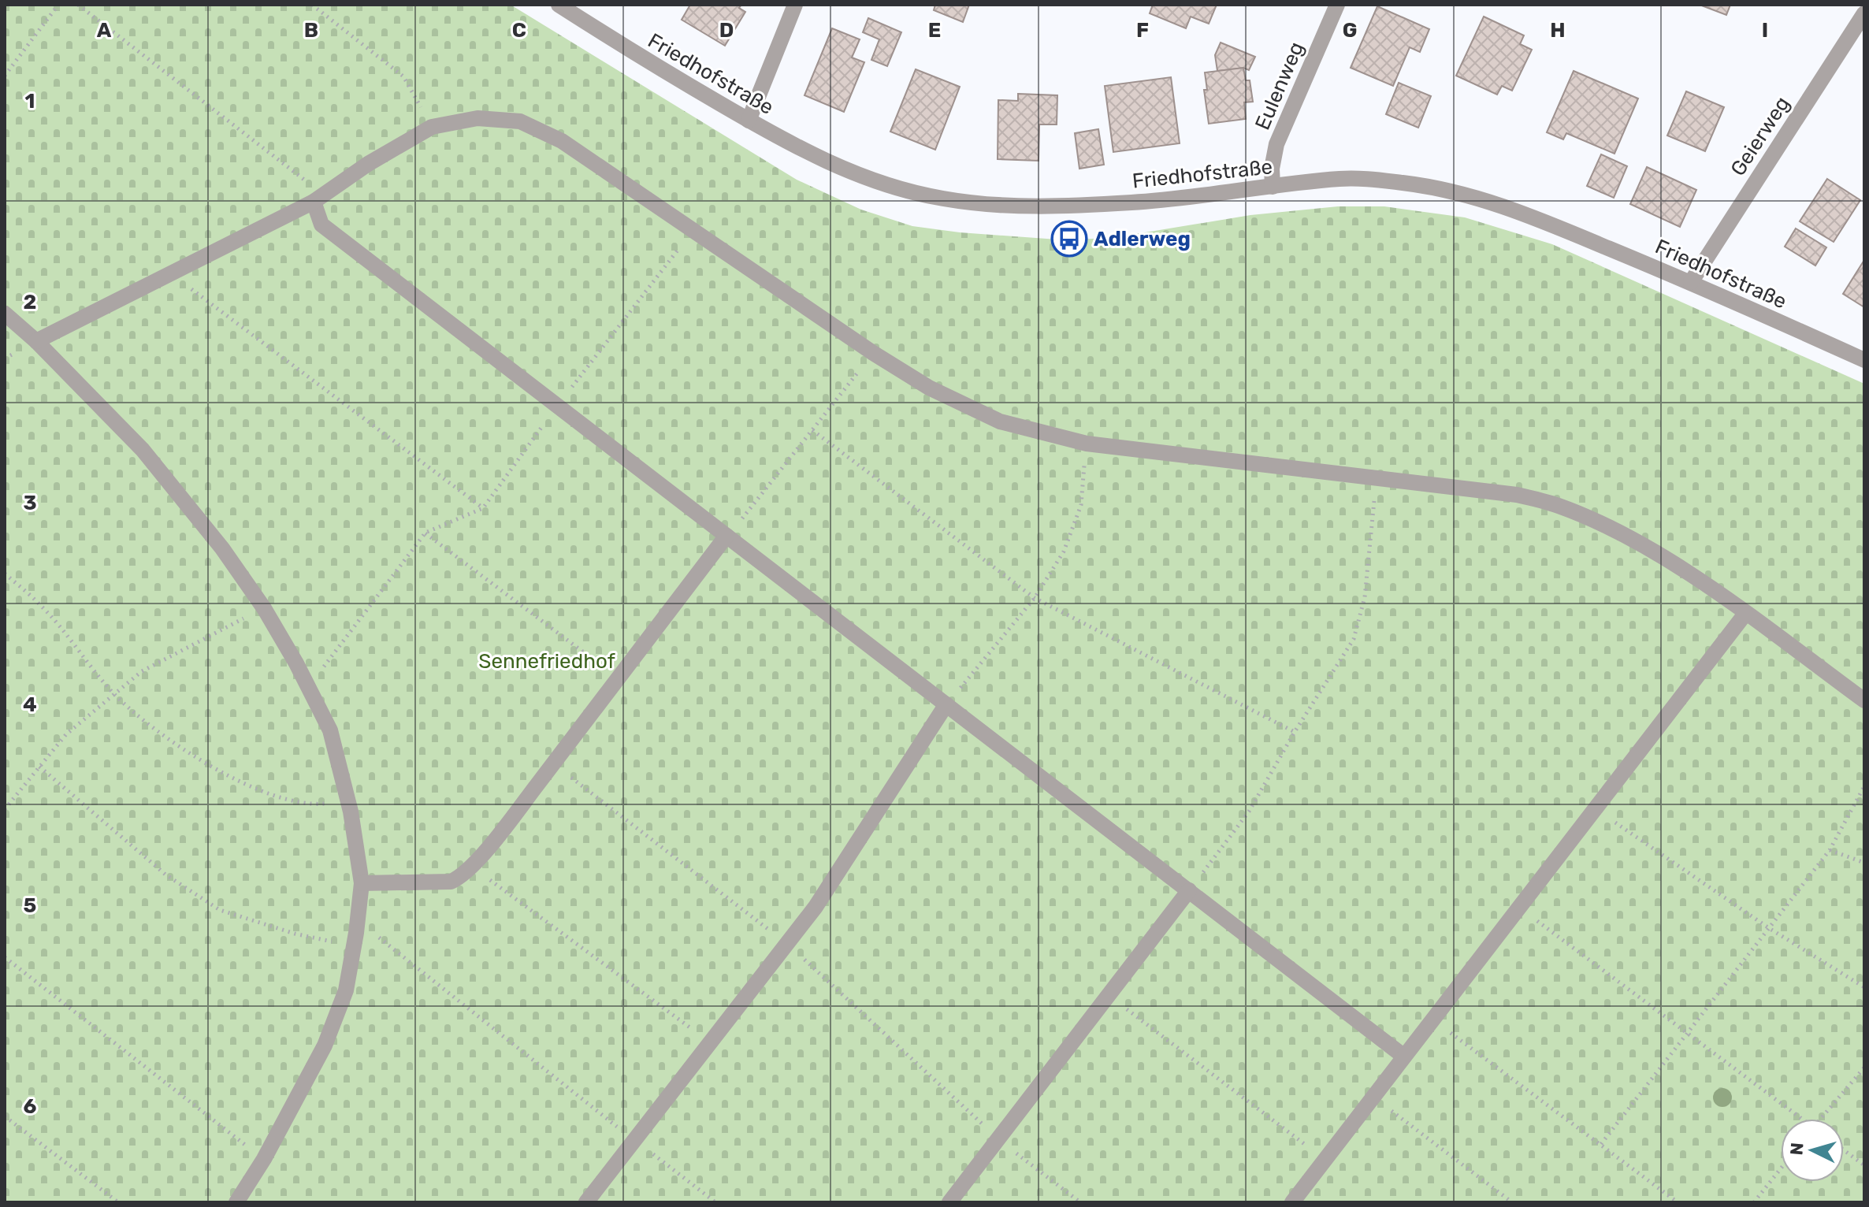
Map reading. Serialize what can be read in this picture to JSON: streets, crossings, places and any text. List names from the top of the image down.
{
  "streets": {
    "street": ["Friedhofstraße", "Eulenweg", "Geierweg"]
  },
  "crossings": [
    ["Friedhofstraße", "Eulenweg"],
    ["Friedhofstraße", "Geierweg"]
  ],
  "parks": ["Sennefriedhof"],
  "places": {
    "bus stop": ["Adlerweg"]
  },
  "north": "left",
  "grid": {
    "columns": [
      "A",
      "B",
      "C",
      "D",
      "E",
      "F",
      "G",
      "H",
      "I"
    ],
    "rows": [
      "1",
      "2",
      "3",
      "4",
      "5",
      "6"
    ]
  }
}
